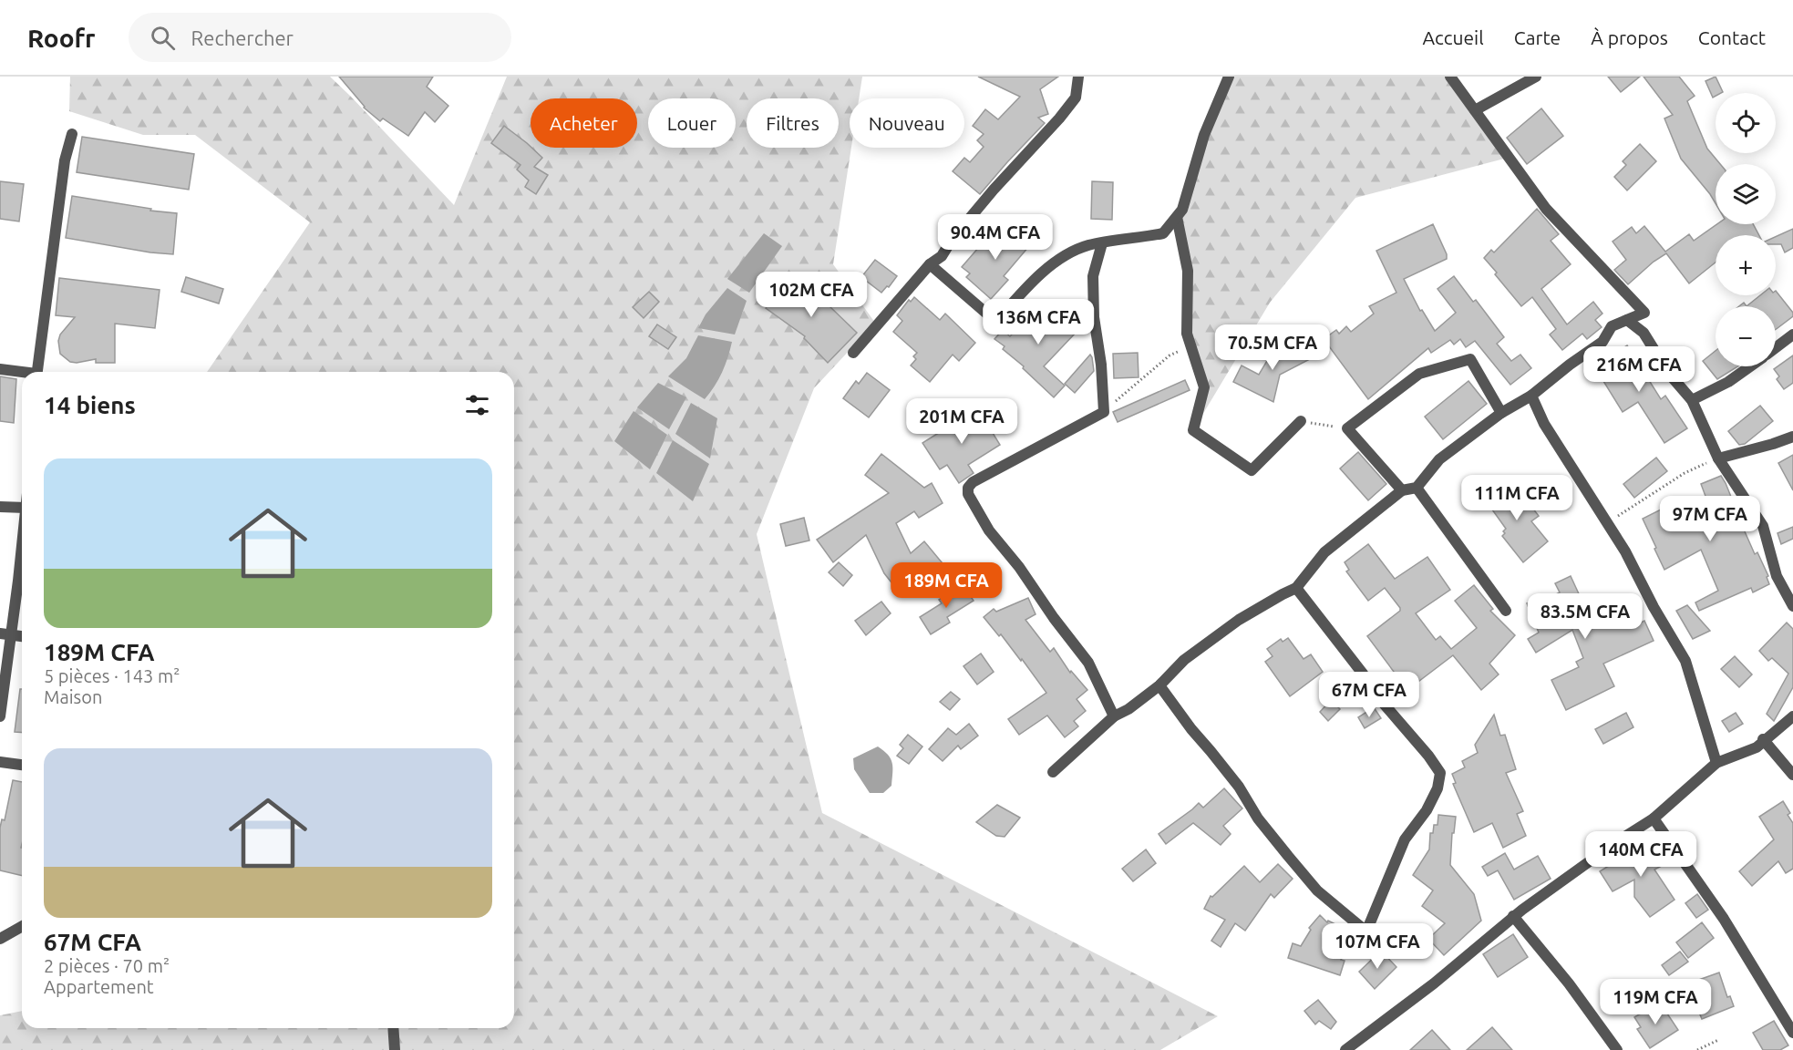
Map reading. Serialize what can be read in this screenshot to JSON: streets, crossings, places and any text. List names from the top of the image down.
{
  "page": {
    "header": "Roofr",
    "search": "Rechercher",
    "nav": [
      "Accueil",
      "Carte",
      "À propos",
      "Contact"
    ],
    "map_buttons": ["+", "−"],
    "chip": [
      "Acheter",
      "Louer",
      "Filtres",
      "Nouveau"
    ],
    "price": [
      "90.4M CFA",
      "102M CFA",
      "136M CFA",
      "70.5M CFA",
      "216M CFA",
      "201M CFA",
      "111M CFA",
      "97M CFA",
      "189M CFA",
      "83.5M CFA",
      "67M CFA",
      "140M CFA",
      "107M CFA",
      "119M CFA"
    ],
    "heading": "14 biens",
    "list": [
      {
        "name": "189M CFA",
        "note": "5 pièces · 143 m² · Maison"
      },
      {
        "name": "67M CFA",
        "note": "2 pièces · 70 m² · Appartement"
      }
    ]
  }
}
